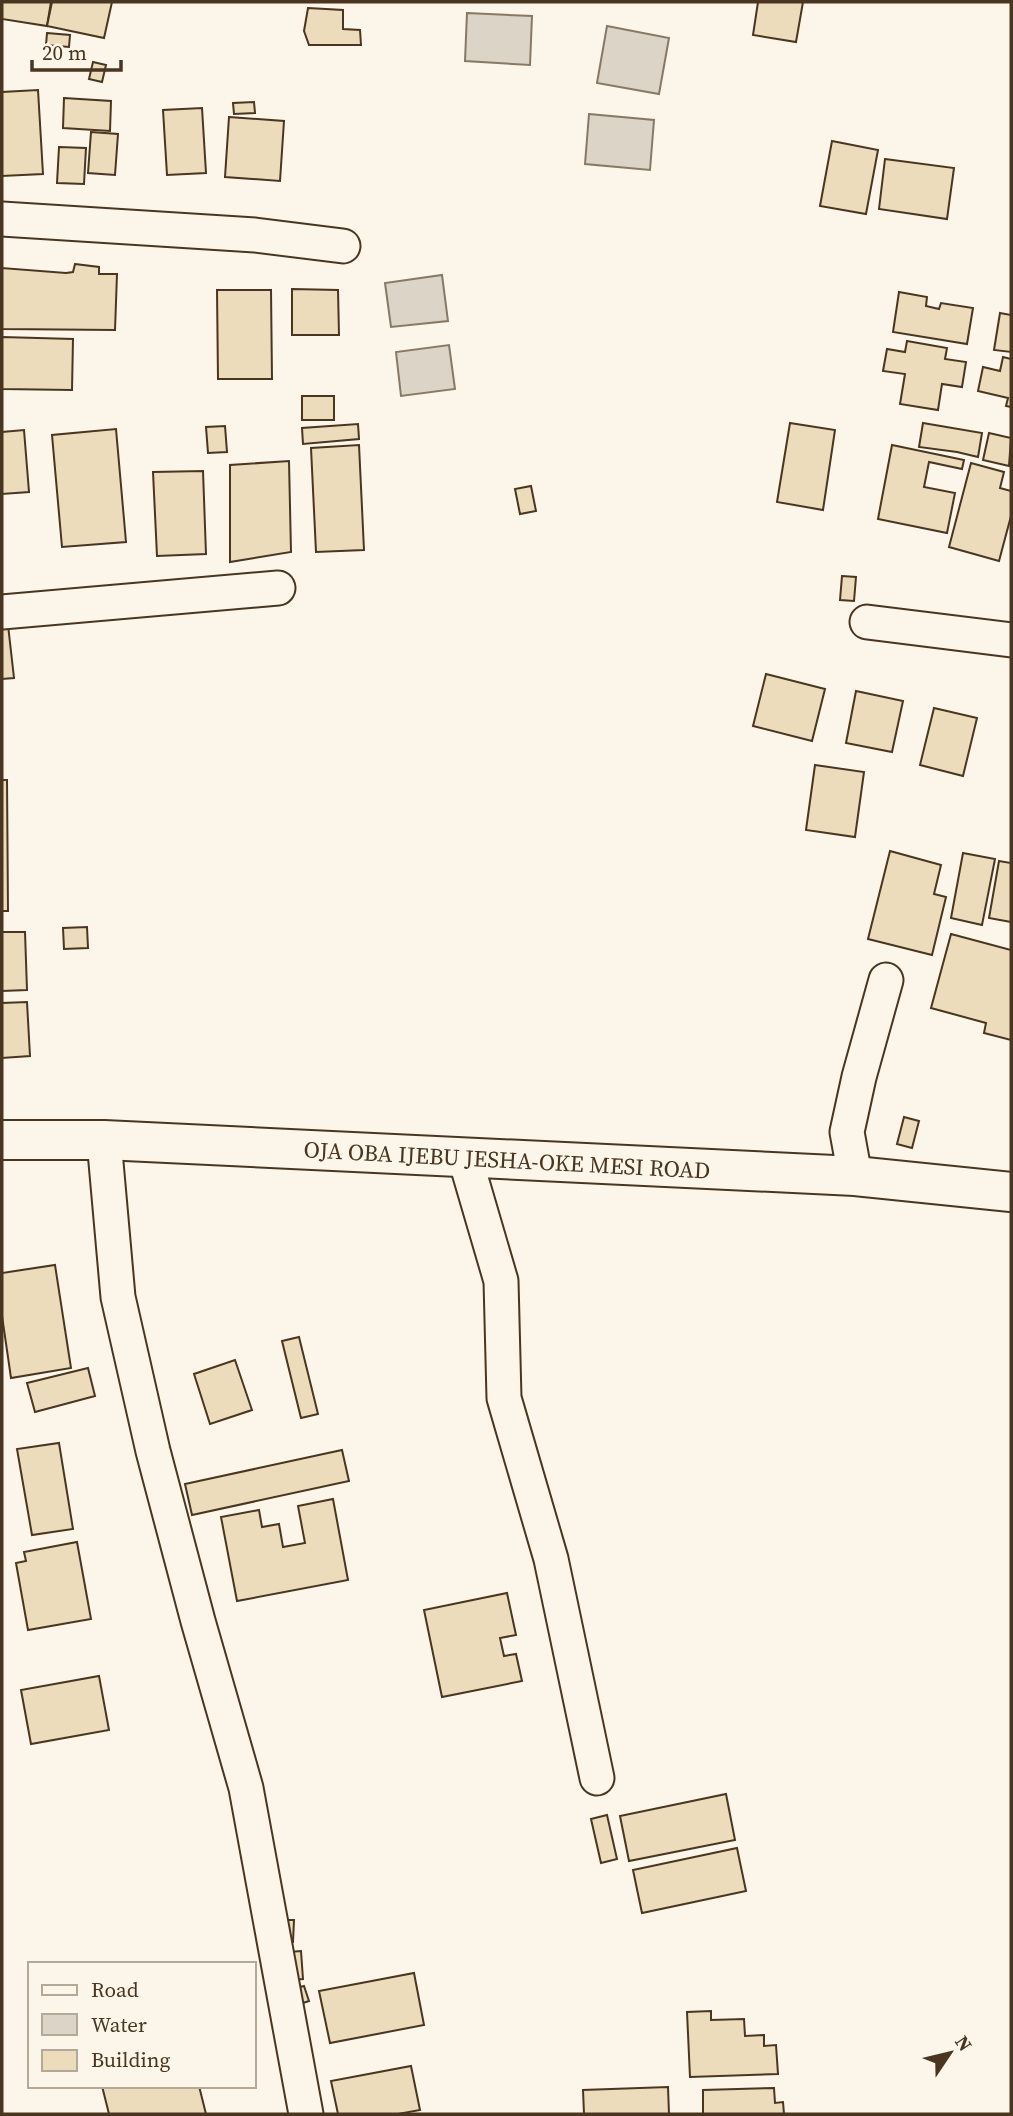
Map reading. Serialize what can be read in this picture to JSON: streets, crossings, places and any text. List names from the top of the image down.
{
  "streets": {
    "main road": ["OJA OBA IJEBU JESHA-OKE MESI ROAD"]
  },
  "legend": ["Road", "Water", "Building"],
  "scale_bar": "20 m",
  "north": "top right"
}
